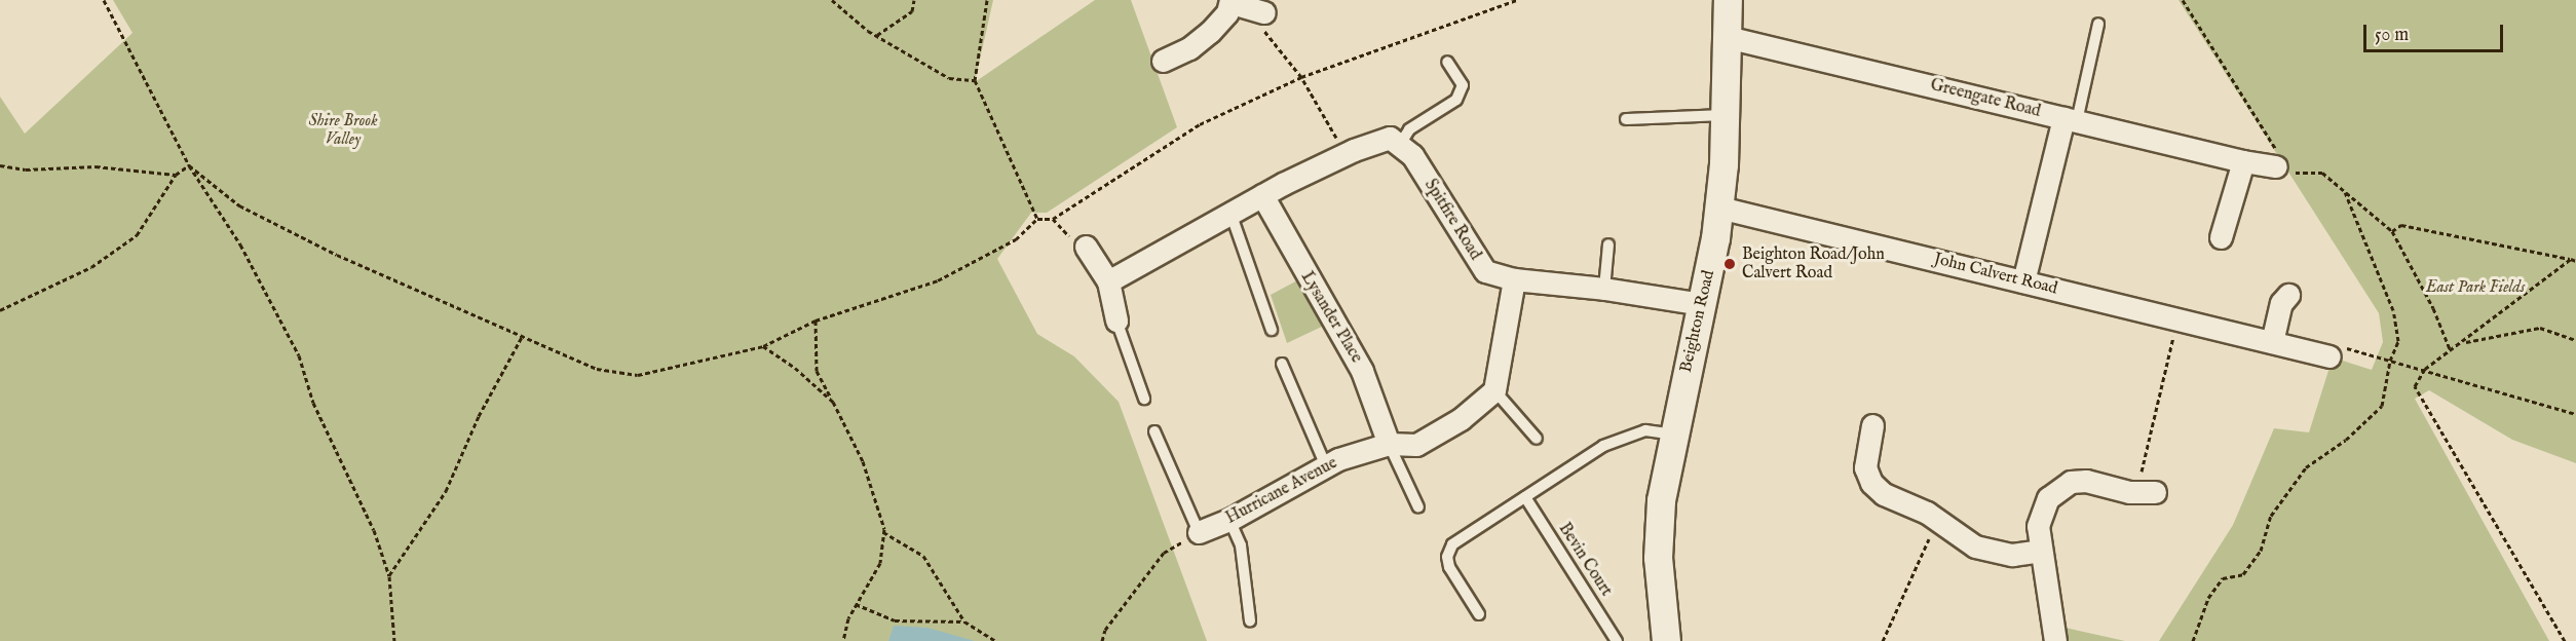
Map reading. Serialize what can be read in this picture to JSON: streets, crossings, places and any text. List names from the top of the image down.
{
  "streets": {
    "street": [
      "Greengate Road",
      "Spitfire Road",
      "John Calvert Road",
      "Lysander Place",
      "Beighton Road",
      "Hurricane Avenue"
    ],
    "lane": ["Bevin Court"]
  },
  "crossings": [
    ["Greengate Road", "Beighton Road"],
    ["Spitfire Road", "Beighton Road"],
    ["John Calvert Road", "Beighton Road"],
    ["Lysander Place", "Hurricane Avenue"]
  ],
  "parks": ["Shire Brook Valley", "East Park Fields"],
  "places": ["Beighton Road/John Calvert Road"],
  "scale_bar": "50 m"
}
